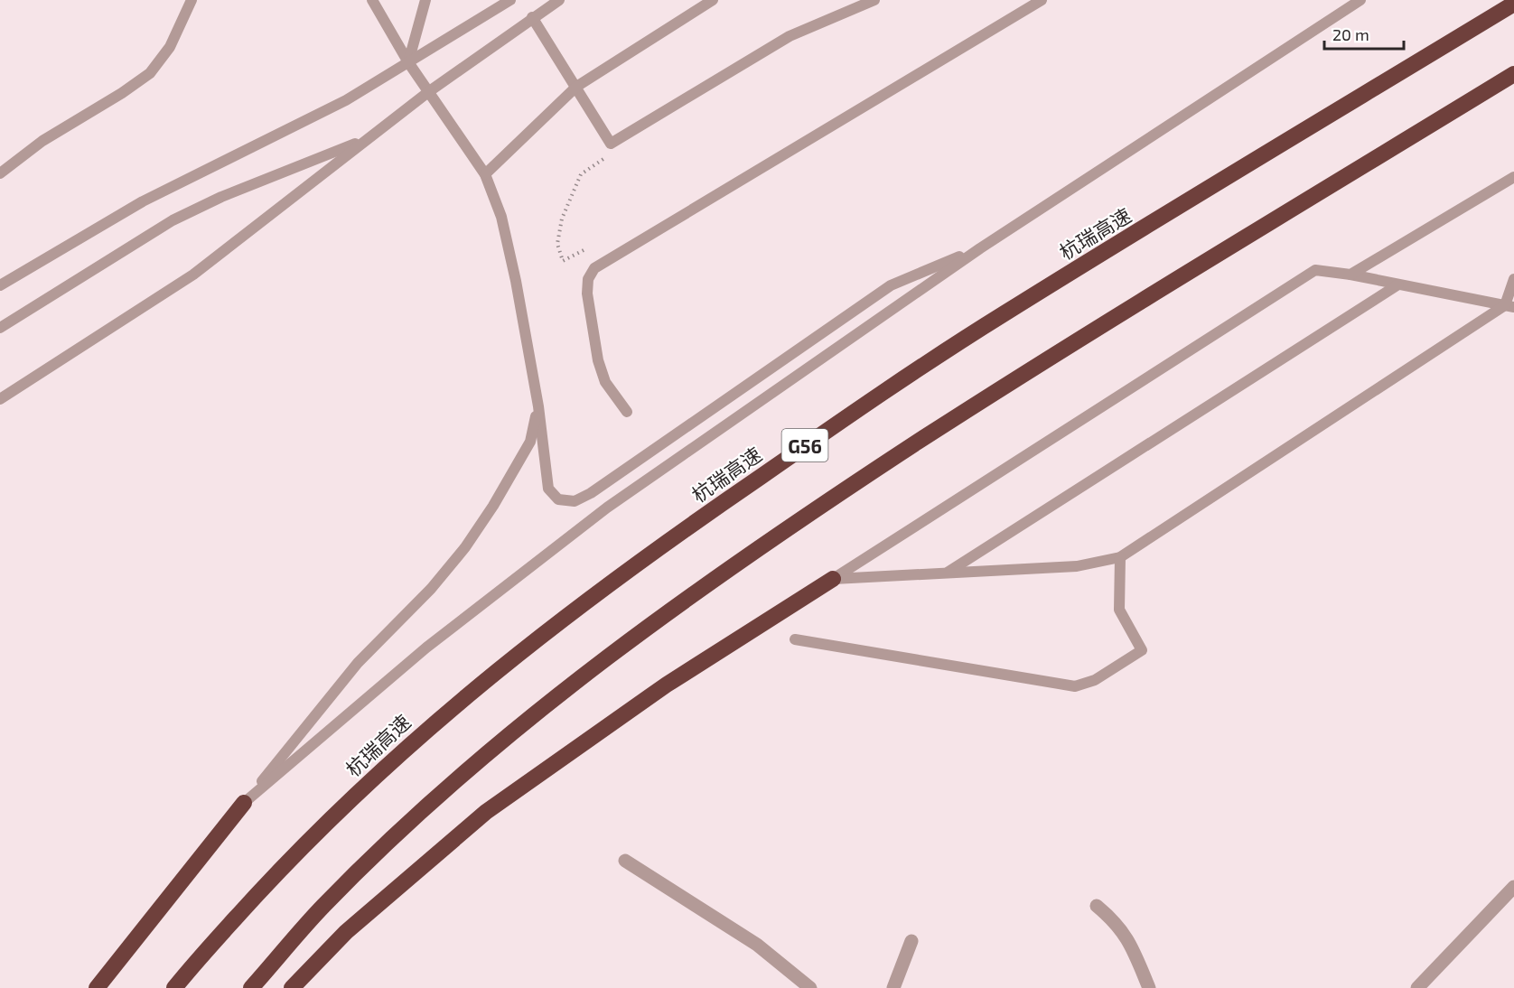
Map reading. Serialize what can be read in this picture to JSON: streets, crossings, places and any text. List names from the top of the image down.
{
  "streets": {
    "highway": ["杭瑞高速", "G56"]
  },
  "scale_bar": "20 m"
}
